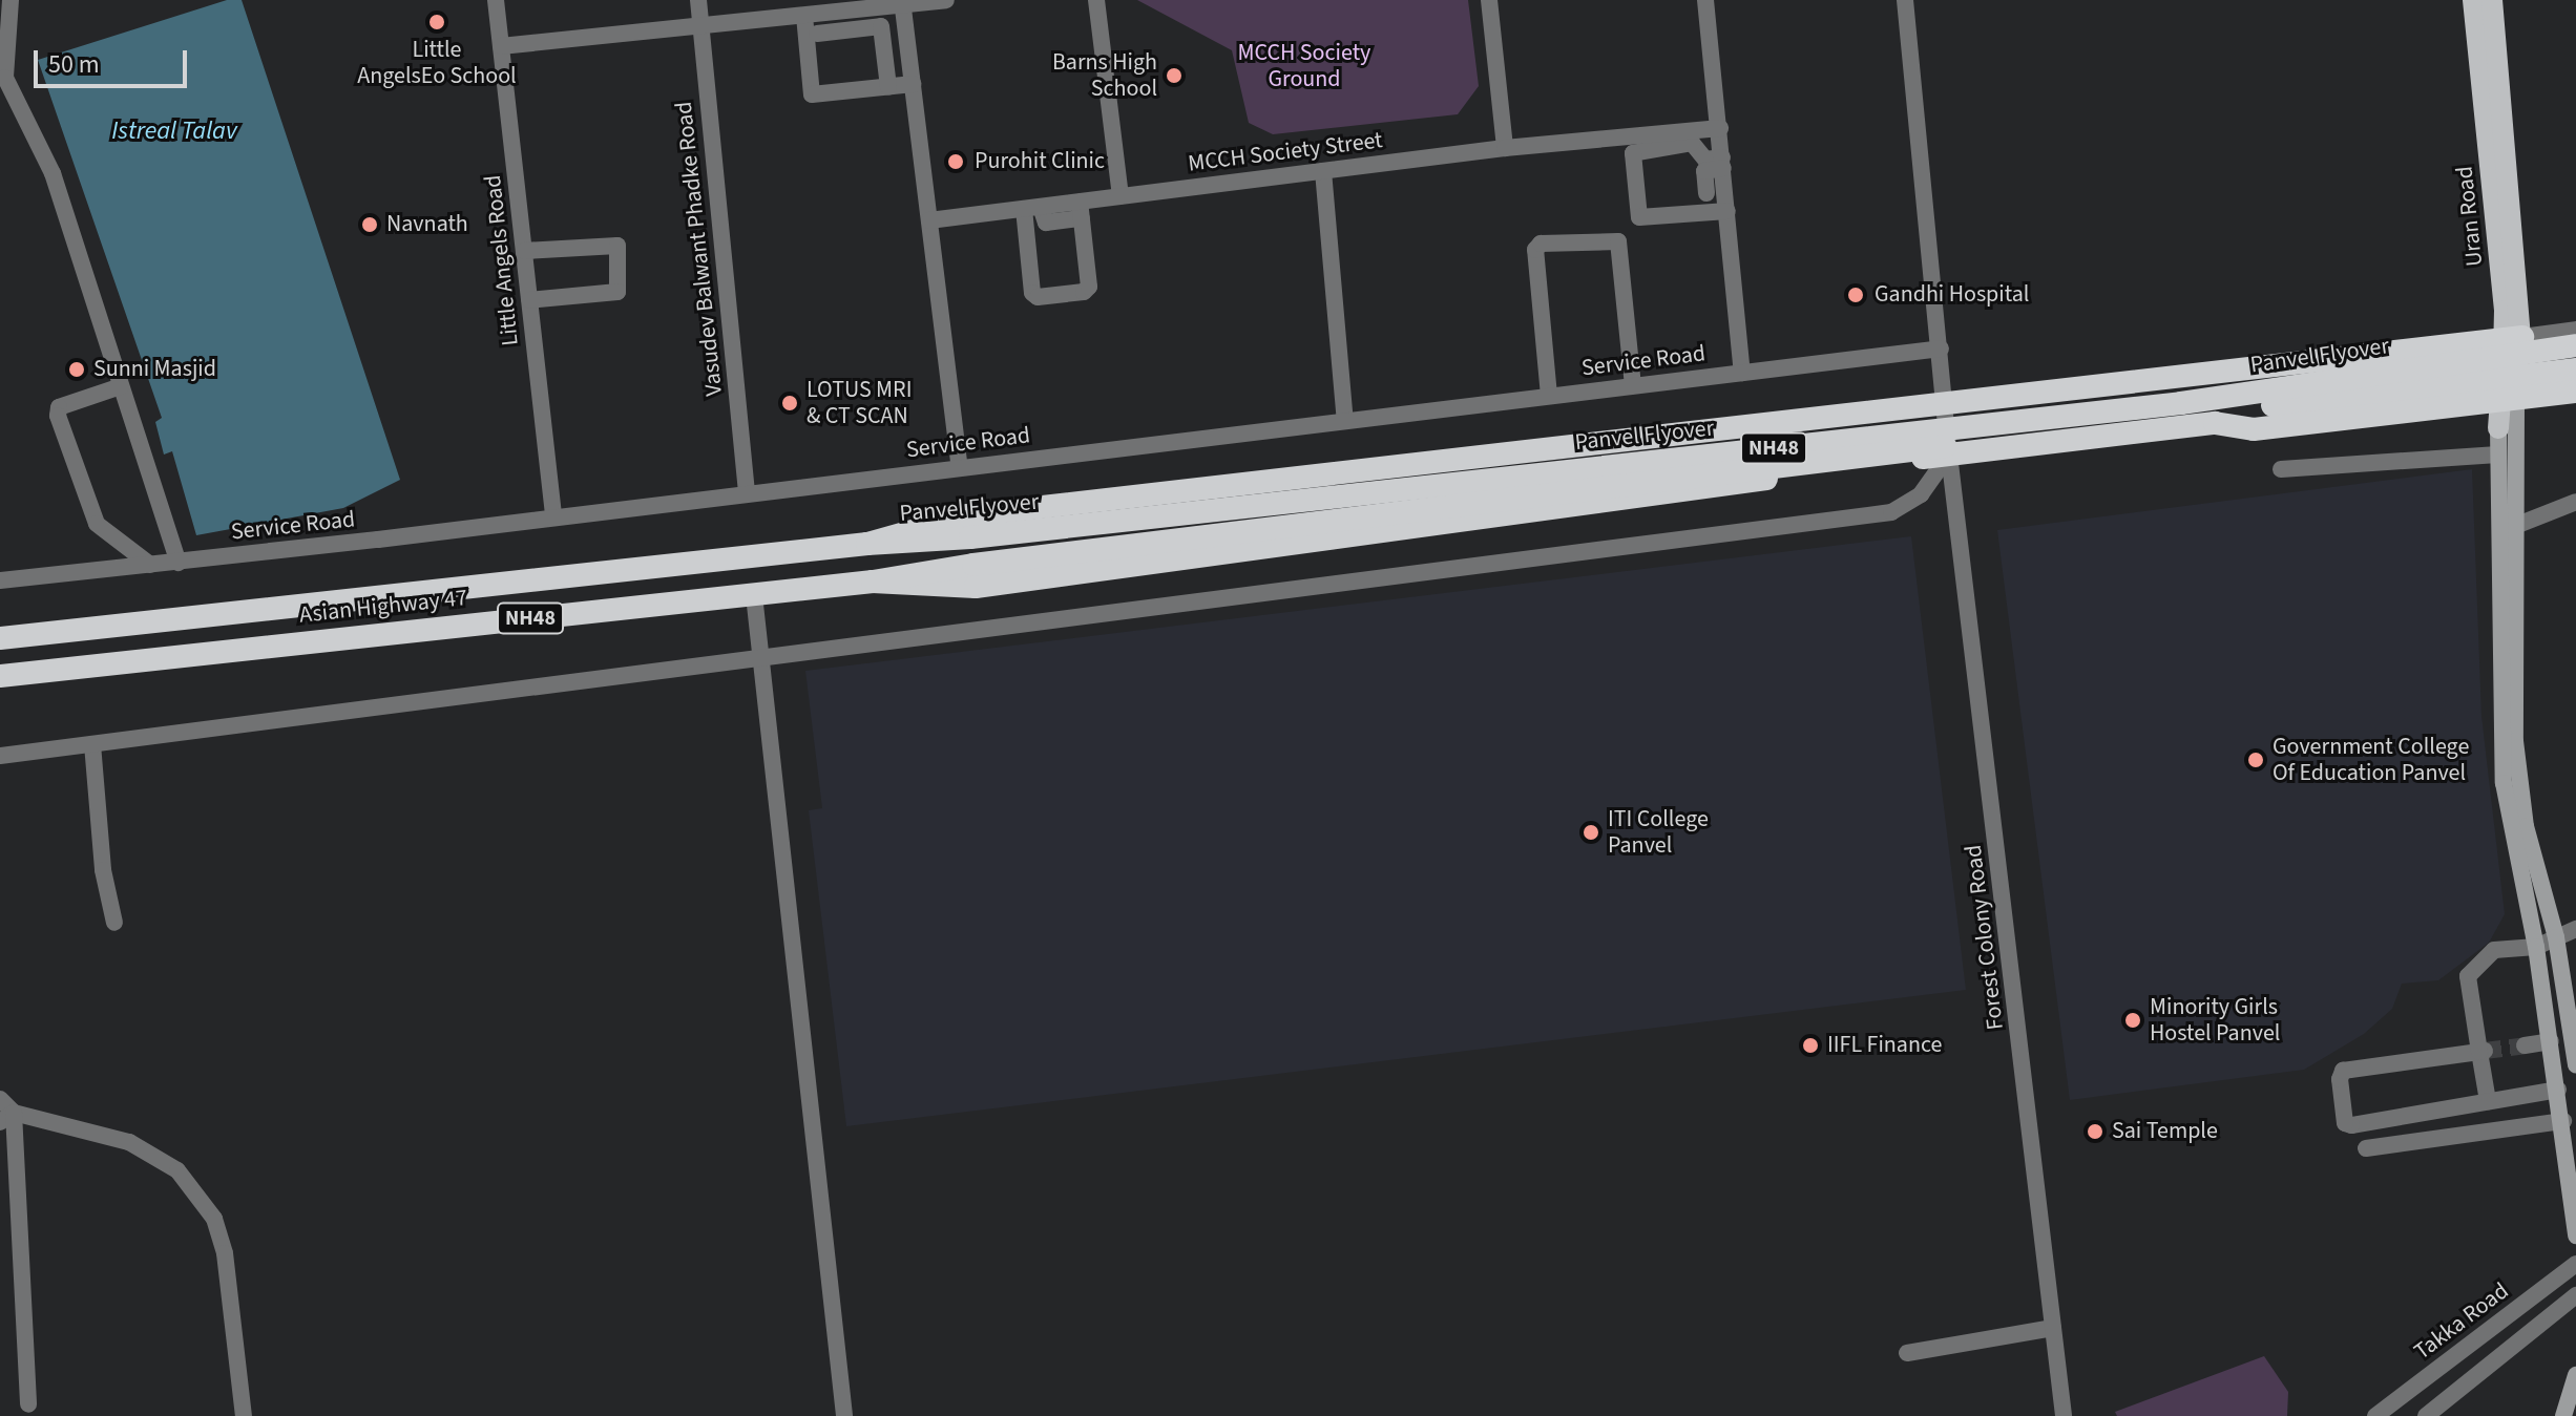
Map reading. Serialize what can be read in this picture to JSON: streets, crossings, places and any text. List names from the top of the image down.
{
  "streets": {
    "highway": ["Panvel Flyover", "NH48", "Asian Highway 47"],
    "main road": ["Uran Road"],
    "street": [
      "MCCH Society Street",
      "Vasudev Balwant Phadke Road",
      "Little Angels Road",
      "Service Road",
      "Forest Colony Road",
      "Takka Road"
    ]
  },
  "crossings": [
    ["Vasudev Balwant Phadke Road", "Service Road"],
    ["Little Angels Road", "Service Road"],
    ["Panvel Flyover", "Asian Highway 47"]
  ],
  "water": ["Istreal Talav"],
  "parks": ["MCCH Society Ground"],
  "places": [
    "Little AngelsEo School",
    "Barns High School",
    "Purohit Clinic",
    "Navnath",
    "Gandhi Hospital",
    "Sunni Masjid",
    "LOTUS MRI & CT SCAN",
    "Government College Of Education Panvel",
    "ITI College Panvel",
    "Minority Girls Hostel Panvel",
    "IIFL Finance",
    "Sai Temple"
  ],
  "scale_bar": "50 m"
}
